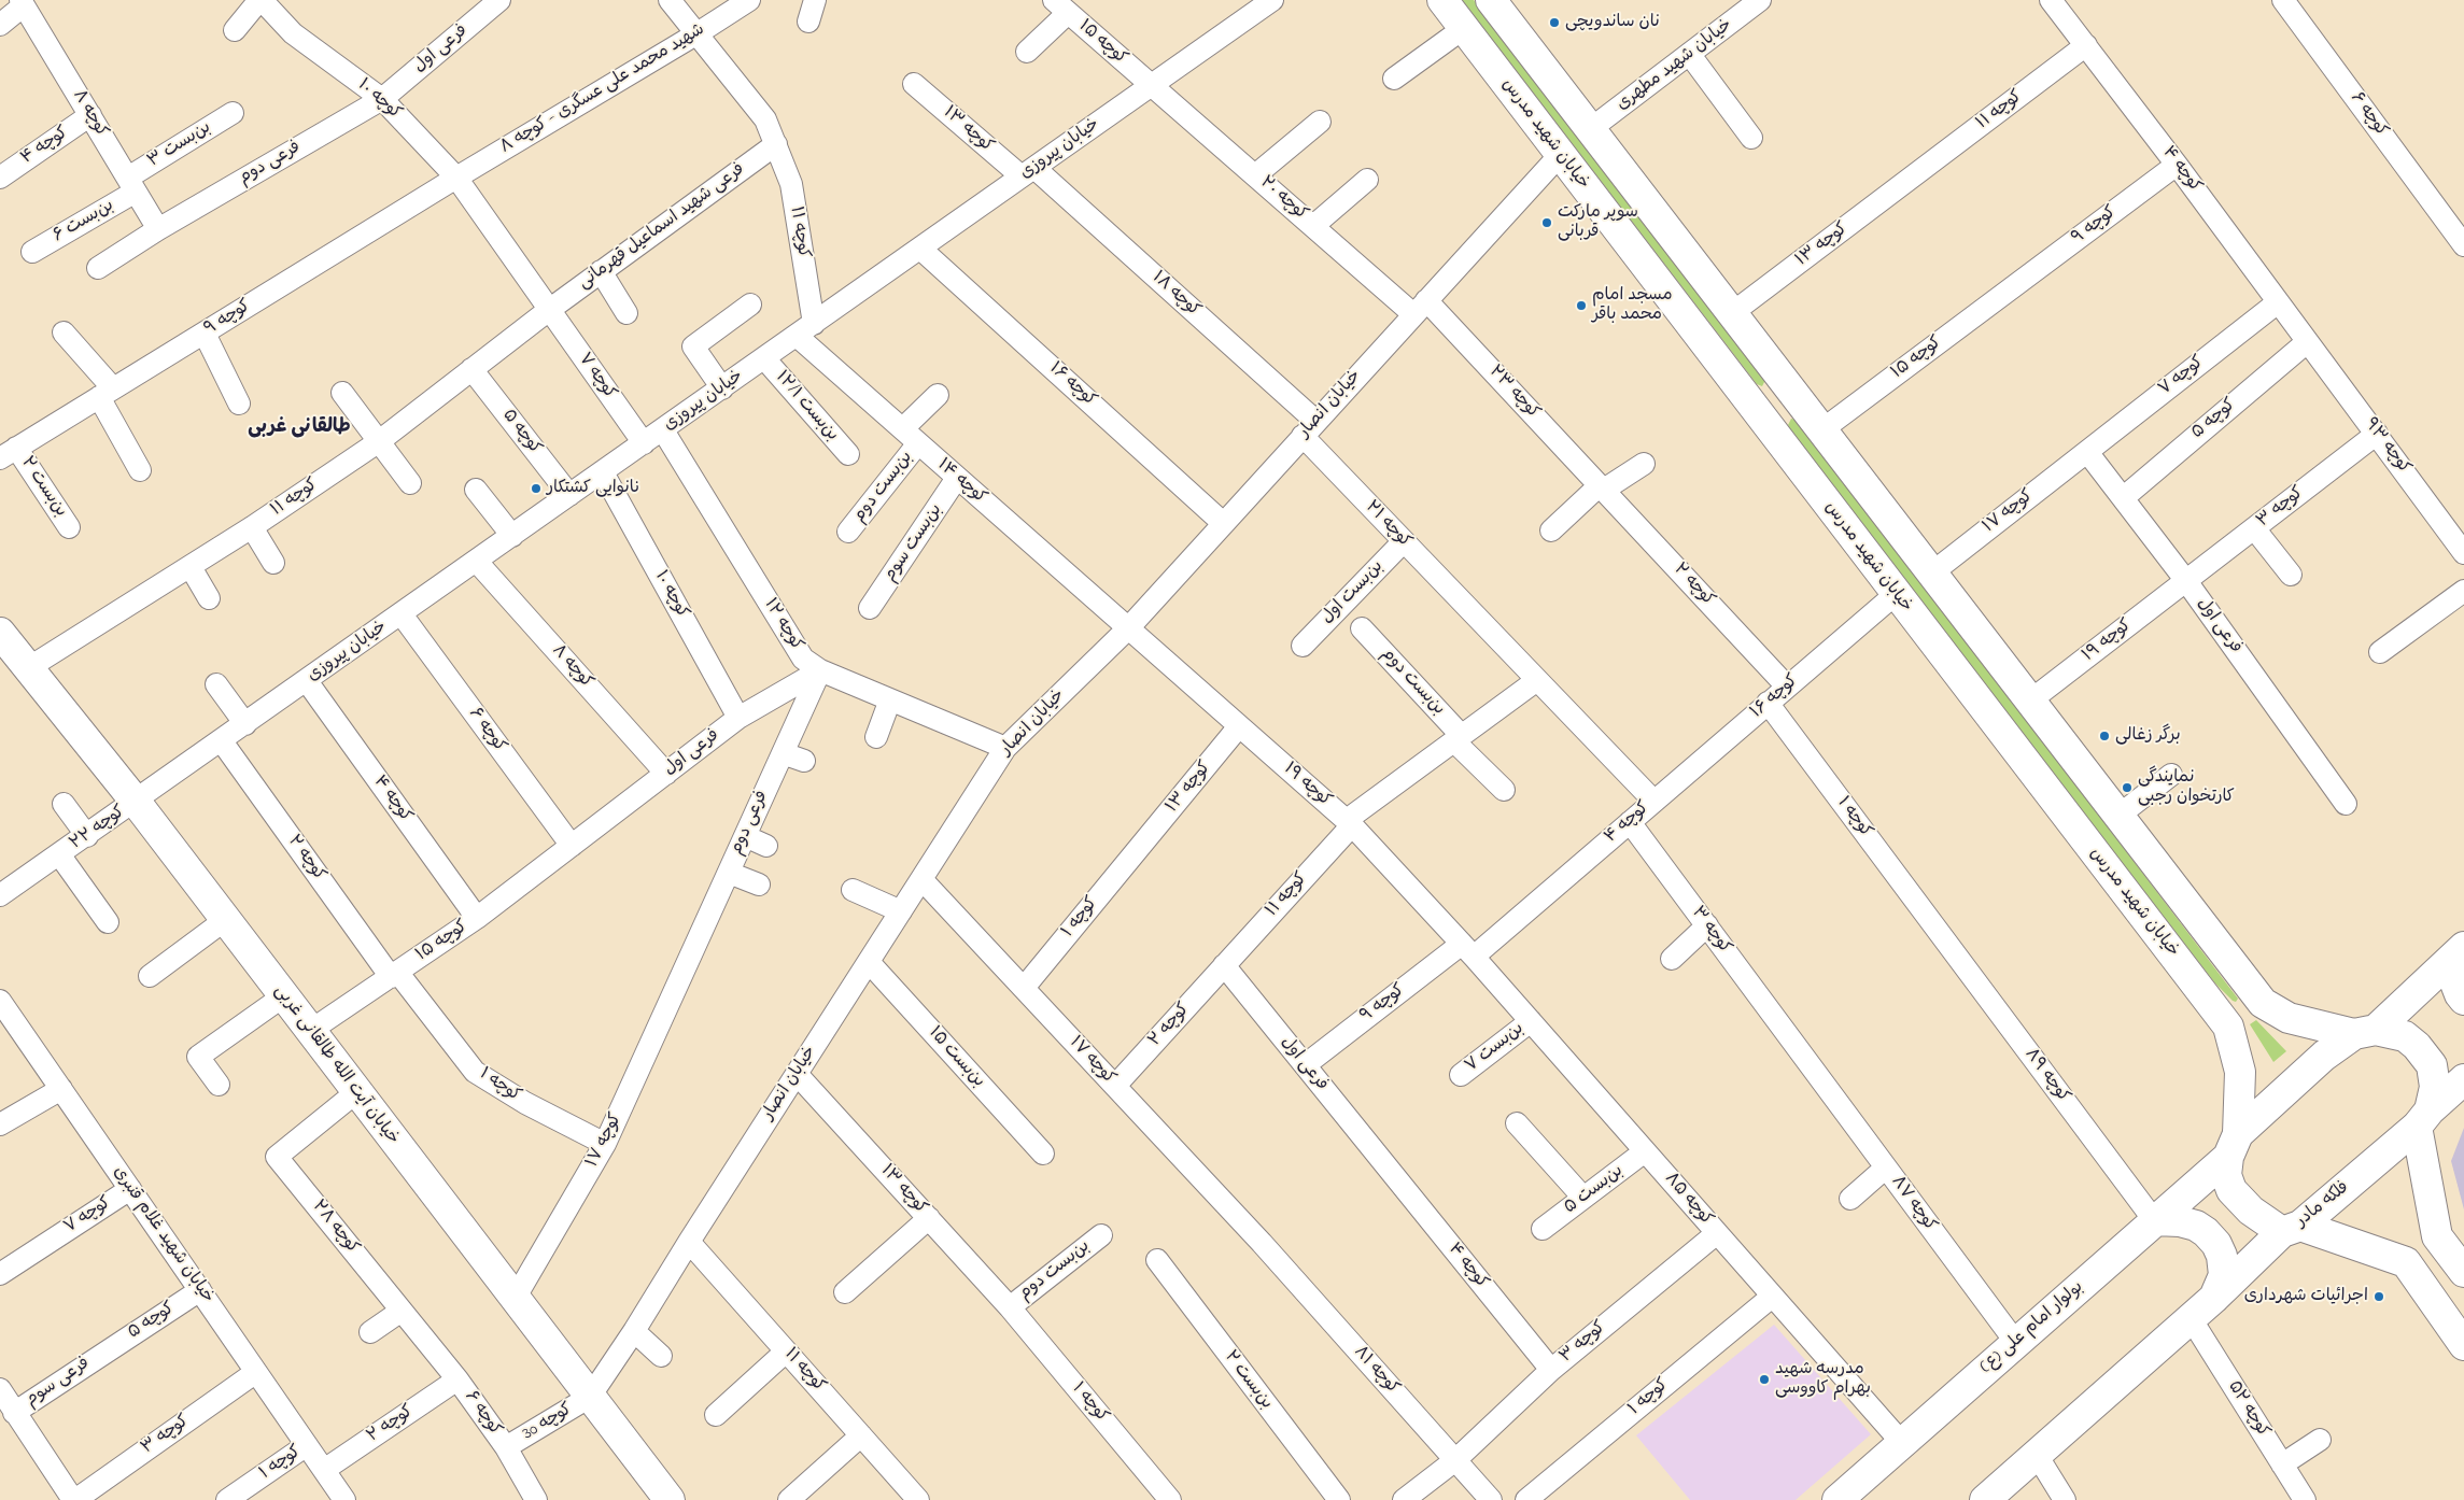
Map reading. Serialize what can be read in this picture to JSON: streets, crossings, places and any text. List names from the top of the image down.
{
  "streets": {
    "main road": [
      "خیابان شهید مدرس",
      "خیابان آیت الله طالقانی غربی",
      "فلکه مادر",
      "بولوار امام علی (ع)"
    ],
    "street": [
      "کوچه ۱۵",
      "فرعی اول",
      "خیابان شهید مطهری",
      "شهید محمد علی عسگری - کوچه ۸",
      "کوچه ۱۰",
      "کوچه ۱۱",
      "کوچه ۸",
      "کوچه ۶",
      "کوچه ۱۳",
      "بن‌بست ۳",
      "کوچه ۴",
      "خیابان پیروزی",
      "فرعی دوم",
      "کوچه ۲۰",
      "بن‌بست ۶",
      "کوچه ۹",
      "فرعی شهید اسماعیل قهرمانی",
      "کوچه ۱۸",
      "کوچه ۷",
      "کوچه ۱۶",
      "کوچه ۲۳",
      "خیابان انصار",
      "بن‌بست ۱۲/۱",
      "کوچه ۵",
      "کوچه ۹۳",
      "کوچه ۱۴",
      "بن‌بست ۲",
      "بن‌بست دوم",
      "کوچه ۳",
      "کوچه ۱۷",
      "کوچه ۲۱",
      "بن‌بست سوم",
      "کوچه ۲",
      "بن‌بست اول",
      "کوچه ۱۲",
      "کوچه ۱۹",
      "کوچه ۱",
      "کوچه ۲۲",
      "بن‌بست ۷",
      "بن‌بست ۱۵",
      "کوچه ۸۹",
      "بن‌بست ۵",
      "کوچه ۸۵",
      "کوچه ۸۷",
      "کوچه ۲۸",
      "خیابان شهید غلام قنبری",
      "کوچه ۸۱",
      "فرعی سوم",
      "کوچه ۵۲",
      "کوچه 30"
    ]
  },
  "crossings": [
    ["کوچه ۱۵", "فرعی اول"],
    ["کوچه ۱۵", "کوچه ۶"],
    ["کوچه ۱۵", "کوچه ۴"],
    ["کوچه ۱۵", "خیابان پیروزی"],
    ["کوچه ۱۵", "کوچه ۲۰"],
    ["کوچه ۱۵", "کوچه ۹"],
    ["کوچه ۱۵", "کوچه ۲"],
    ["کوچه ۱۵", "کوچه ۱"],
    ["کوچه ۱۵", "خیابان آیت الله طالقانی غربی"],
    ["فرعی اول", "کوچه ۱۰"],
    ["فرعی اول", "کوچه ۱۱"],
    ["فرعی اول", "کوچه ۸"],
    ["فرعی اول", "کوچه ۶"],
    ["فرعی اول", "کوچه ۴"],
    ["فرعی اول", "فرعی دوم"],
    ["فرعی اول", "کوچه ۹"],
    ["فرعی اول", "کوچه ۷"],
    ["فرعی اول", "کوچه ۵"],
    ["فرعی اول", "کوچه ۳"],
    ["فرعی اول", "کوچه ۱۷"],
    ["فرعی اول", "کوچه ۲"],
    ["فرعی اول", "کوچه ۱۲"],
    ["فرعی اول", "کوچه ۱۹"],
    ["شهید محمد علی عسگری - کوچه ۸", "کوچه ۱۰"],
    ["شهید محمد علی عسگری - کوچه ۸", "کوچه ۹"],
    ["کوچه ۱۰", "خیابان پیروزی"],
    ["کوچه ۱۰", "فرعی دوم"],
    ["کوچه ۱۰", "کوچه ۹"],
    ["کوچه ۱۱", "کوچه ۱۳"],
    ["کوچه ۱۱", "کوچه ۴"],
    ["کوچه ۱۱", "خیابان پیروزی"],
    ["کوچه ۱۱", "فرعی شهید اسماعیل قهرمانی"],
    ["کوچه ۱۱", "کوچه ۷"],
    ["کوچه ۱۱", "خیابان انصار"],
    ["کوچه ۱۱", "کوچه ۵"],
    ["کوچه ۱۱", "کوچه ۲"],
    ["کوچه ۱۱", "کوچه ۱۹"],
    ["کوچه ۱۱", "خیابان آیت الله طالقانی غربی"],
    ["کوچه ۸", "بن‌بست ۳"],
    ["کوچه ۸", "کوچه ۴"],
    ["کوچه ۸", "خیابان پیروزی"],
    ["کوچه ۸", "فرعی دوم"],
    ["کوچه ۸", "بن‌بست ۶"],
    ["کوچه ۶", "خیابان پیروزی"],
    ["کوچه ۶", "کوچه ۲"],
    ["کوچه ۶", "کوچه ۲۸"],
    ["کوچه ۶", "کوچه 30"],
    ["کوچه ۱۳", "خیابان پیروزی"],
    ["کوچه ۱۳", "کوچه ۱۸"],
    ["کوچه ۱۳", "خیابان انصار"],
    ["کوچه ۱۳", "بن‌بست دوم"],
    ["کوچه ۱۳", "کوچه ۱۹"],
    ["کوچه ۱۳", "کوچه ۱"],
    ["خیابان شهید مدرس", "کوچه ۱۶"],
    ["خیابان شهید مدرس", "خیابان انصار"],
    ["خیابان شهید مدرس", "فلکه مادر"],
    ["خیابان شهید مدرس", "بولوار امام علی (ع)"],
    ["بن‌بست ۳", "بن‌بست ۶"],
    ["کوچه ۴", "خیابان پیروزی"],
    ["کوچه ۴", "کوچه ۹"],
    ["کوچه ۴", "کوچه ۷"],
    ["کوچه ۴", "کوچه ۱۶"],
    ["کوچه ۴", "کوچه ۵"],
    ["کوچه ۴", "کوچه ۹۳"],
    ["کوچه ۴", "کوچه ۳"],
    ["کوچه ۴", "کوچه ۲۱"],
    ["کوچه ۴", "کوچه ۱۹"],
    ["کوچه ۴", "کوچه ۸۵"],
    ["خیابان پیروزی", "کوچه ۲۰"],
    ["خیابان پیروزی", "کوچه ۱۸"],
    ["خیابان پیروزی", "کوچه ۷"],
    ["خیابان پیروزی", "کوچه ۱۶"],
    ["خیابان پیروزی", "بن‌بست ۱۲/۱"],
    ["خیابان پیروزی", "کوچه ۵"],
    ["خیابان پیروزی", "کوچه ۱۴"],
    ["خیابان پیروزی", "کوچه ۲"],
    ["خیابان پیروزی", "کوچه ۱۲"],
    ["خیابان پیروزی", "کوچه ۲۲"],
    ["خیابان پیروزی", "خیابان آیت الله طالقانی غربی"],
    ["فرعی دوم", "کوچه ۱۷"],
    ["فرعی دوم", "کوچه ۱۲"],
    ["کوچه ۲۰", "کوچه ۲۳"],
    ["کوچه ۲۰", "خیابان انصار"],
    ["کوچه ۹", "بن‌بست ۲"],
    ["کوچه ۹", "کوچه ۱۹"],
    ["کوچه ۹", "کوچه ۸۵"],
    ["فرعی شهید اسماعیل قهرمانی", "کوچه ۷"],
    ["کوچه ۱۸", "خیابان انصار"],
    ["کوچه ۱۸", "کوچه ۲۱"],
    ["کوچه ۷", "کوچه ۱۷"],
    ["کوچه ۷", "خیابان شهید غلام قنبری"],
    ["کوچه ۱۶", "خیابان انصار"],
    ["کوچه ۱۶", "کوچه ۲"],
    ["کوچه ۱۶", "کوچه ۱"],
    ["کوچه ۲۳", "خیابان انصار"],
    ["کوچه ۲۳", "کوچه ۲"],
    ["خیابان انصار", "کوچه ۱۴"],
    ["خیابان انصار", "کوچه ۱۷"],
    ["خیابان انصار", "کوچه ۲۱"],
    ["خیابان انصار", "کوچه ۱۲"],
    ["خیابان انصار", "کوچه ۱۹"],
    ["خیابان انصار", "بن‌بست ۱۵"],
    ["خیابان انصار", "خیابان آیت الله طالقانی غربی"],
    ["خیابان انصار", "کوچه 30"],
    ["کوچه ۵", "کوچه ۹۳"],
    ["کوچه ۵", "خیابان شهید غلام قنبری"],
    ["کوچه ۵", "فرعی سوم"],
    ["کوچه ۹۳", "کوچه ۳"],
    ["کوچه ۱۴", "بن‌بست دوم"],
    ["کوچه ۱۴", "بن‌بست سوم"],
    ["کوچه ۱۴", "کوچه ۱۹"],
    ["بن‌بست دوم", "کوچه ۱"],
    ["کوچه ۳", "کوچه ۱۹"],
    ["کوچه ۳", "کوچه ۸۵"],
    ["کوچه ۳", "کوچه ۸۷"],
    ["کوچه ۳", "خیابان شهید غلام قنبری"],
    ["کوچه ۳", "کوچه ۸۱"],
    ["کوچه ۱۷", "کوچه ۲"],
    ["کوچه ۱۷", "کوچه ۱"],
    ["کوچه ۱۷", "خیابان آیت الله طالقانی غربی"],
    ["کوچه ۱۷", "کوچه ۸۱"],
    ["کوچه ۲۱", "بن‌بست اول"],
    ["کوچه ۲", "کوچه ۱"],
    ["کوچه ۲", "کوچه ۲۸"],
    ["کوچه ۲", "خیابان شهید غلام قنبری"],
    ["کوچه ۱۹", "کوچه ۸۵"],
    ["کوچه ۱", "کوچه ۸۹"],
    ["کوچه ۱", "کوچه ۸۵"],
    ["کوچه ۱", "خیابان شهید غلام قنبری"],
    ["کوچه ۲۲", "خیابان آیت الله طالقانی غربی"],
    ["بن‌بست ۷", "کوچه ۸۵"],
    ["خیابان آیت الله طالقانی غربی", "کوچه ۲۸"],
    ["خیابان آیت الله طالقانی غربی", "کوچه 30"],
    ["کوچه ۸۹", "بولوار امام علی (ع)"],
    ["بن‌بست ۵", "کوچه ۸۵"],
    ["کوچه ۸۵", "بولوار امام علی (ع)"],
    ["کوچه ۸۷", "بولوار امام علی (ع)"],
    ["فلکه مادر", "بولوار امام علی (ع)"]
  ],
  "districts": ["طالقانی غربی"],
  "places": [
    "نان ساندویچی",
    "سوپر مارکت قربانی",
    "مسجد امام محمد باقر",
    "نانوایی کشتکار",
    "برگر زغالی",
    "نمایندگی کارتخوان رجبی",
    "اجرائیات شهرداری",
    "مدرسه شهید بهرام کاووسی"
  ]
}
